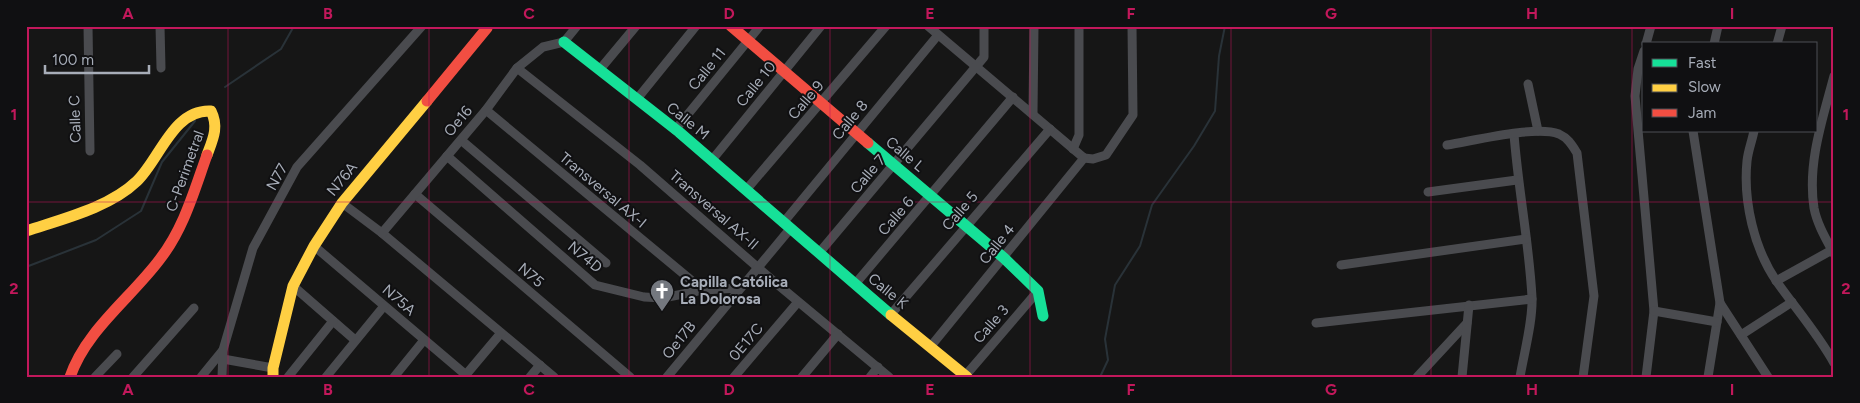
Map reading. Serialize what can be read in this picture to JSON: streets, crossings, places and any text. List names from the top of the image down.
{
  "streets": {
    "street": [
      "Calle 11",
      "Calle 10",
      "Calle 9",
      "Calle C",
      "Calle 8",
      "Oe16",
      "Calle M",
      "Calle L",
      "C-Perimetral",
      "Calle 7",
      "N77",
      "N76A",
      "Transversal AX-I",
      "Transversal AX-II",
      "Calle 5",
      "Calle 6",
      "Calle 4",
      "N74D",
      "N75",
      "Calle K",
      "N75A",
      "Calle 3",
      "Oe17B",
      "0E17C"
    ]
  },
  "crossings": [
    ["Calle 11", "Calle M"],
    ["Calle 11", "Calle L"],
    ["Calle 10", "Calle M"],
    ["Calle 10", "Calle L"],
    ["Calle 9", "Calle M"],
    ["Calle 9", "Calle L"],
    ["Calle 8", "Calle M"],
    ["Calle 8", "Calle L"],
    ["Calle 8", "Calle K"],
    ["Calle 8", "Oe17B"],
    ["Oe16", "Calle M"],
    ["Oe16", "Transversal AX-I"],
    ["Oe16", "Transversal AX-II"],
    ["Oe16", "N74D"],
    ["Oe16", "N75"],
    ["Calle M", "Calle K"],
    ["Calle M", "Oe17B"],
    ["Calle L", "Calle 7"],
    ["Calle L", "Calle 5"],
    ["Calle L", "Calle 6"],
    ["Calle L", "Calle 4"],
    ["Calle L", "Calle 3"],
    ["Calle 7", "Calle K"],
    ["N76A", "N75A"],
    ["Transversal AX-I", "N74D"],
    ["Transversal AX-II", "Oe17B"],
    ["Transversal AX-II", "0E17C"],
    ["Calle 5", "Calle K"],
    ["Calle 6", "Calle K"],
    ["Calle 4", "Calle K"],
    ["N74D", "Oe17B"],
    ["Calle K", "Calle 3"],
    ["Calle K", "Oe17B"]
  ],
  "places": {
    "church": ["Capilla Católica La Dolorosa"]
  },
  "legend": ["Fast", "Slow", "Jam"],
  "scale_bar": "100 m",
  "grid": {
    "columns": [
      "A",
      "B",
      "C",
      "D",
      "E",
      "F",
      "G",
      "H",
      "I"
    ],
    "rows": ["1", "2"]
  }
}
